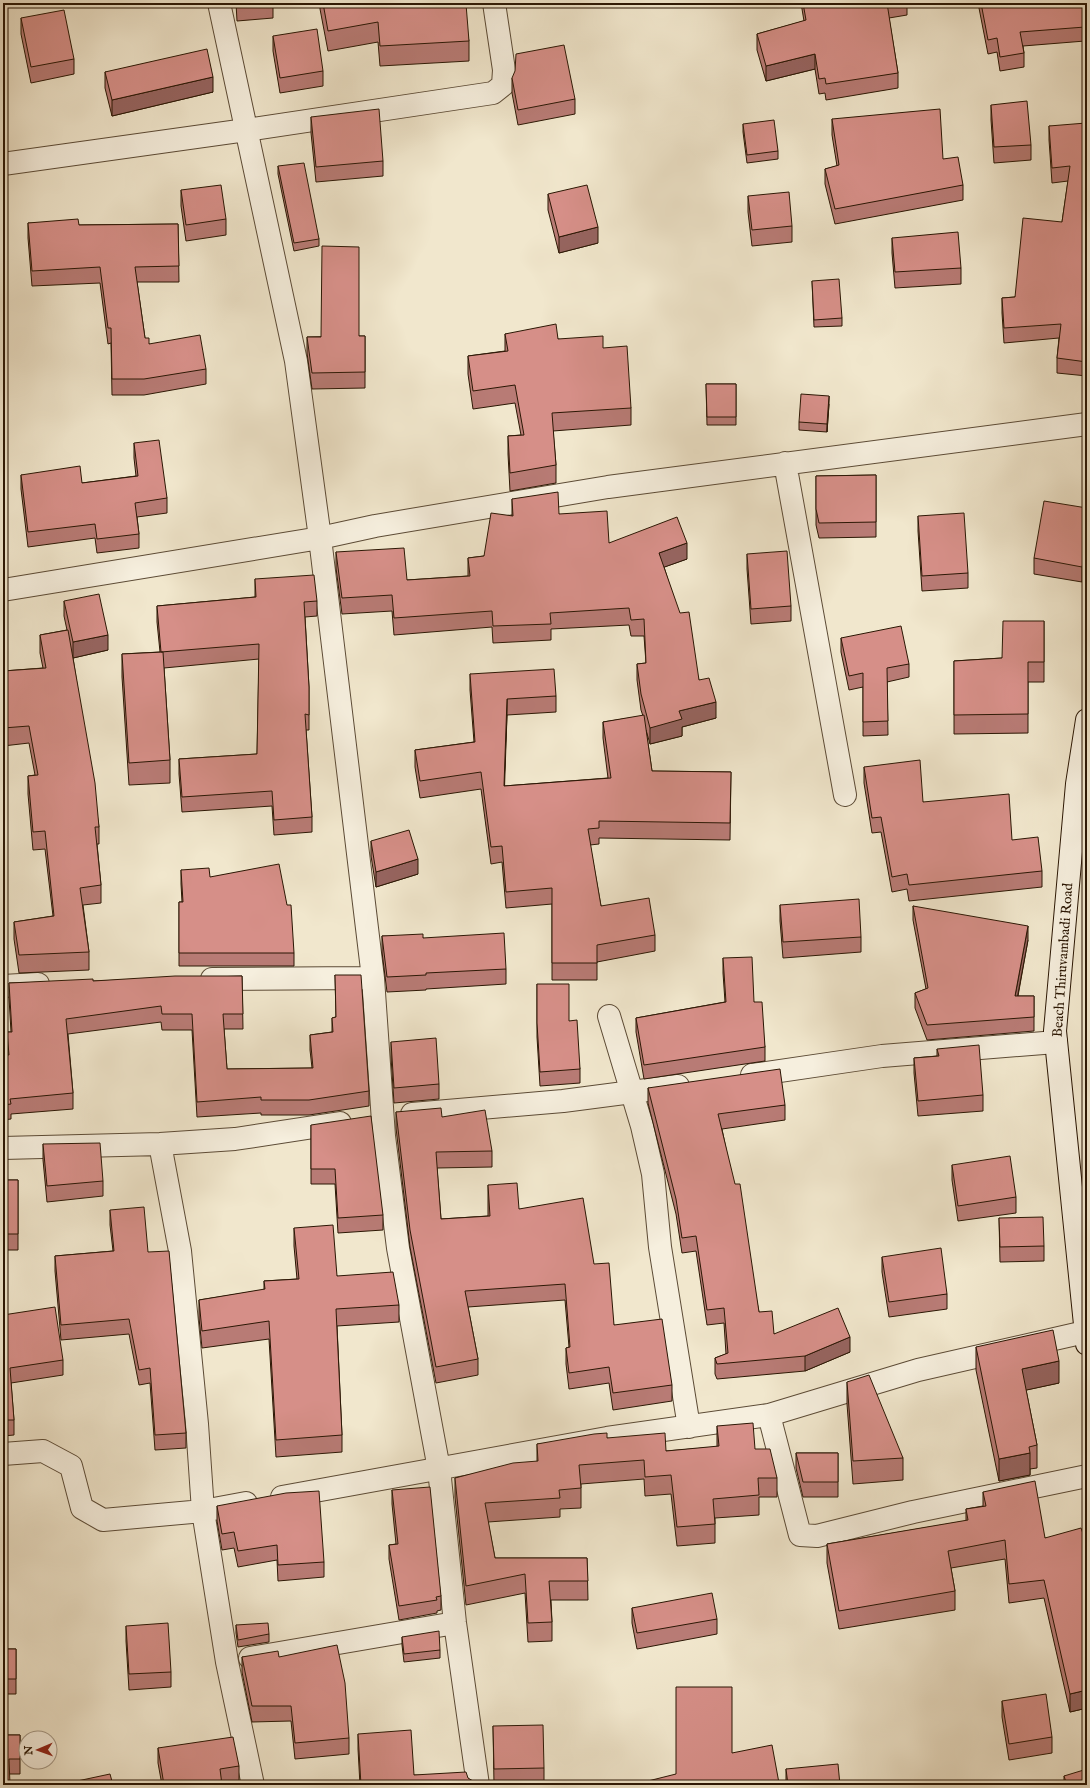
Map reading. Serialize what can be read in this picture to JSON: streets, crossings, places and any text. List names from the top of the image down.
{
  "streets": {
    "street": ["Beach Thiruvambadi Road"]
  },
  "north": "left"
}
